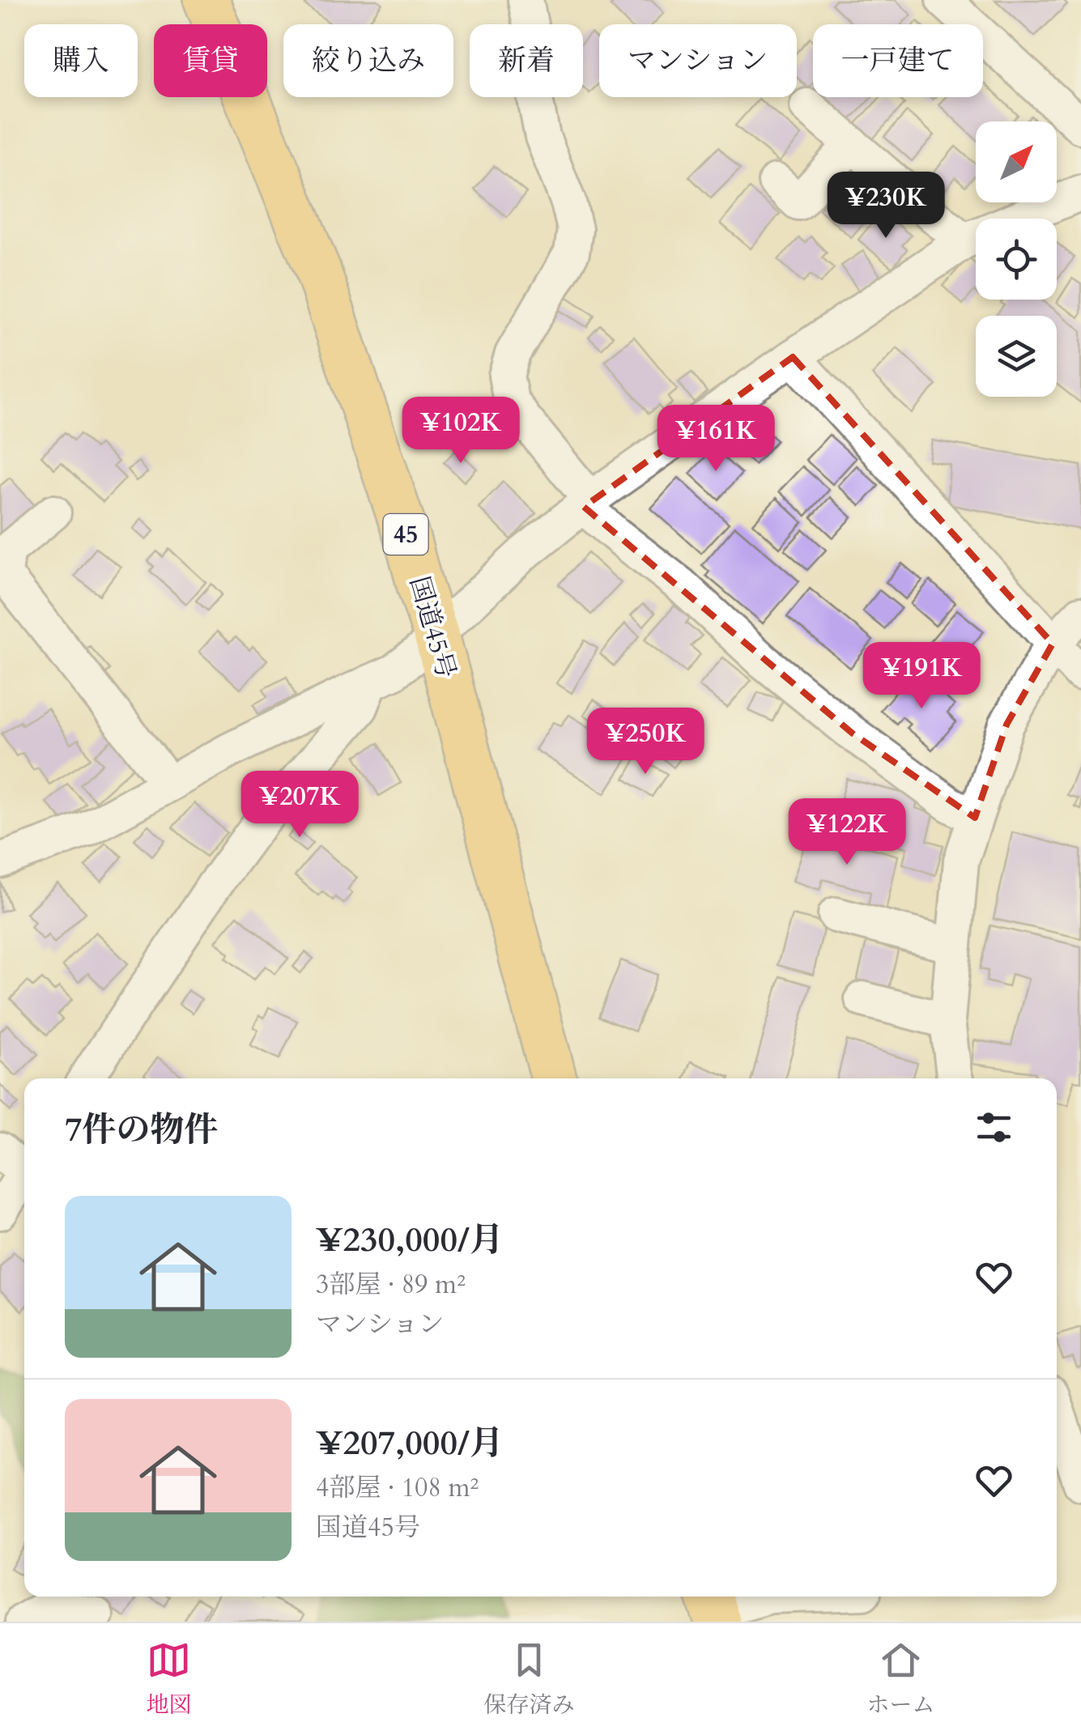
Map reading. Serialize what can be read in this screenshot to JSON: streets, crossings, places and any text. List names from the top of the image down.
{
  "streets": {
    "highway": ["45", "国道45号"]
  },
  "north": "top right",
  "page": {
    "chip": [
      "購入",
      "賃貸",
      "絞り込み",
      "新着",
      "マンション",
      "一戸建て"
    ],
    "price": [
      "¥230K",
      "¥102K",
      "¥161K",
      "¥191K",
      "¥250K",
      "¥207K",
      "¥122K"
    ],
    "heading": "7件の物件",
    "list": [
      {
        "name": "¥230,000/月",
        "note": "3部屋 · 89 m² · マンション"
      },
      {
        "name": "¥207,000/月",
        "note": "4部屋 · 108 m² · 国道45号"
      }
    ],
    "tabs": ["地図", "保存済み", "ホーム"]
  }
}
